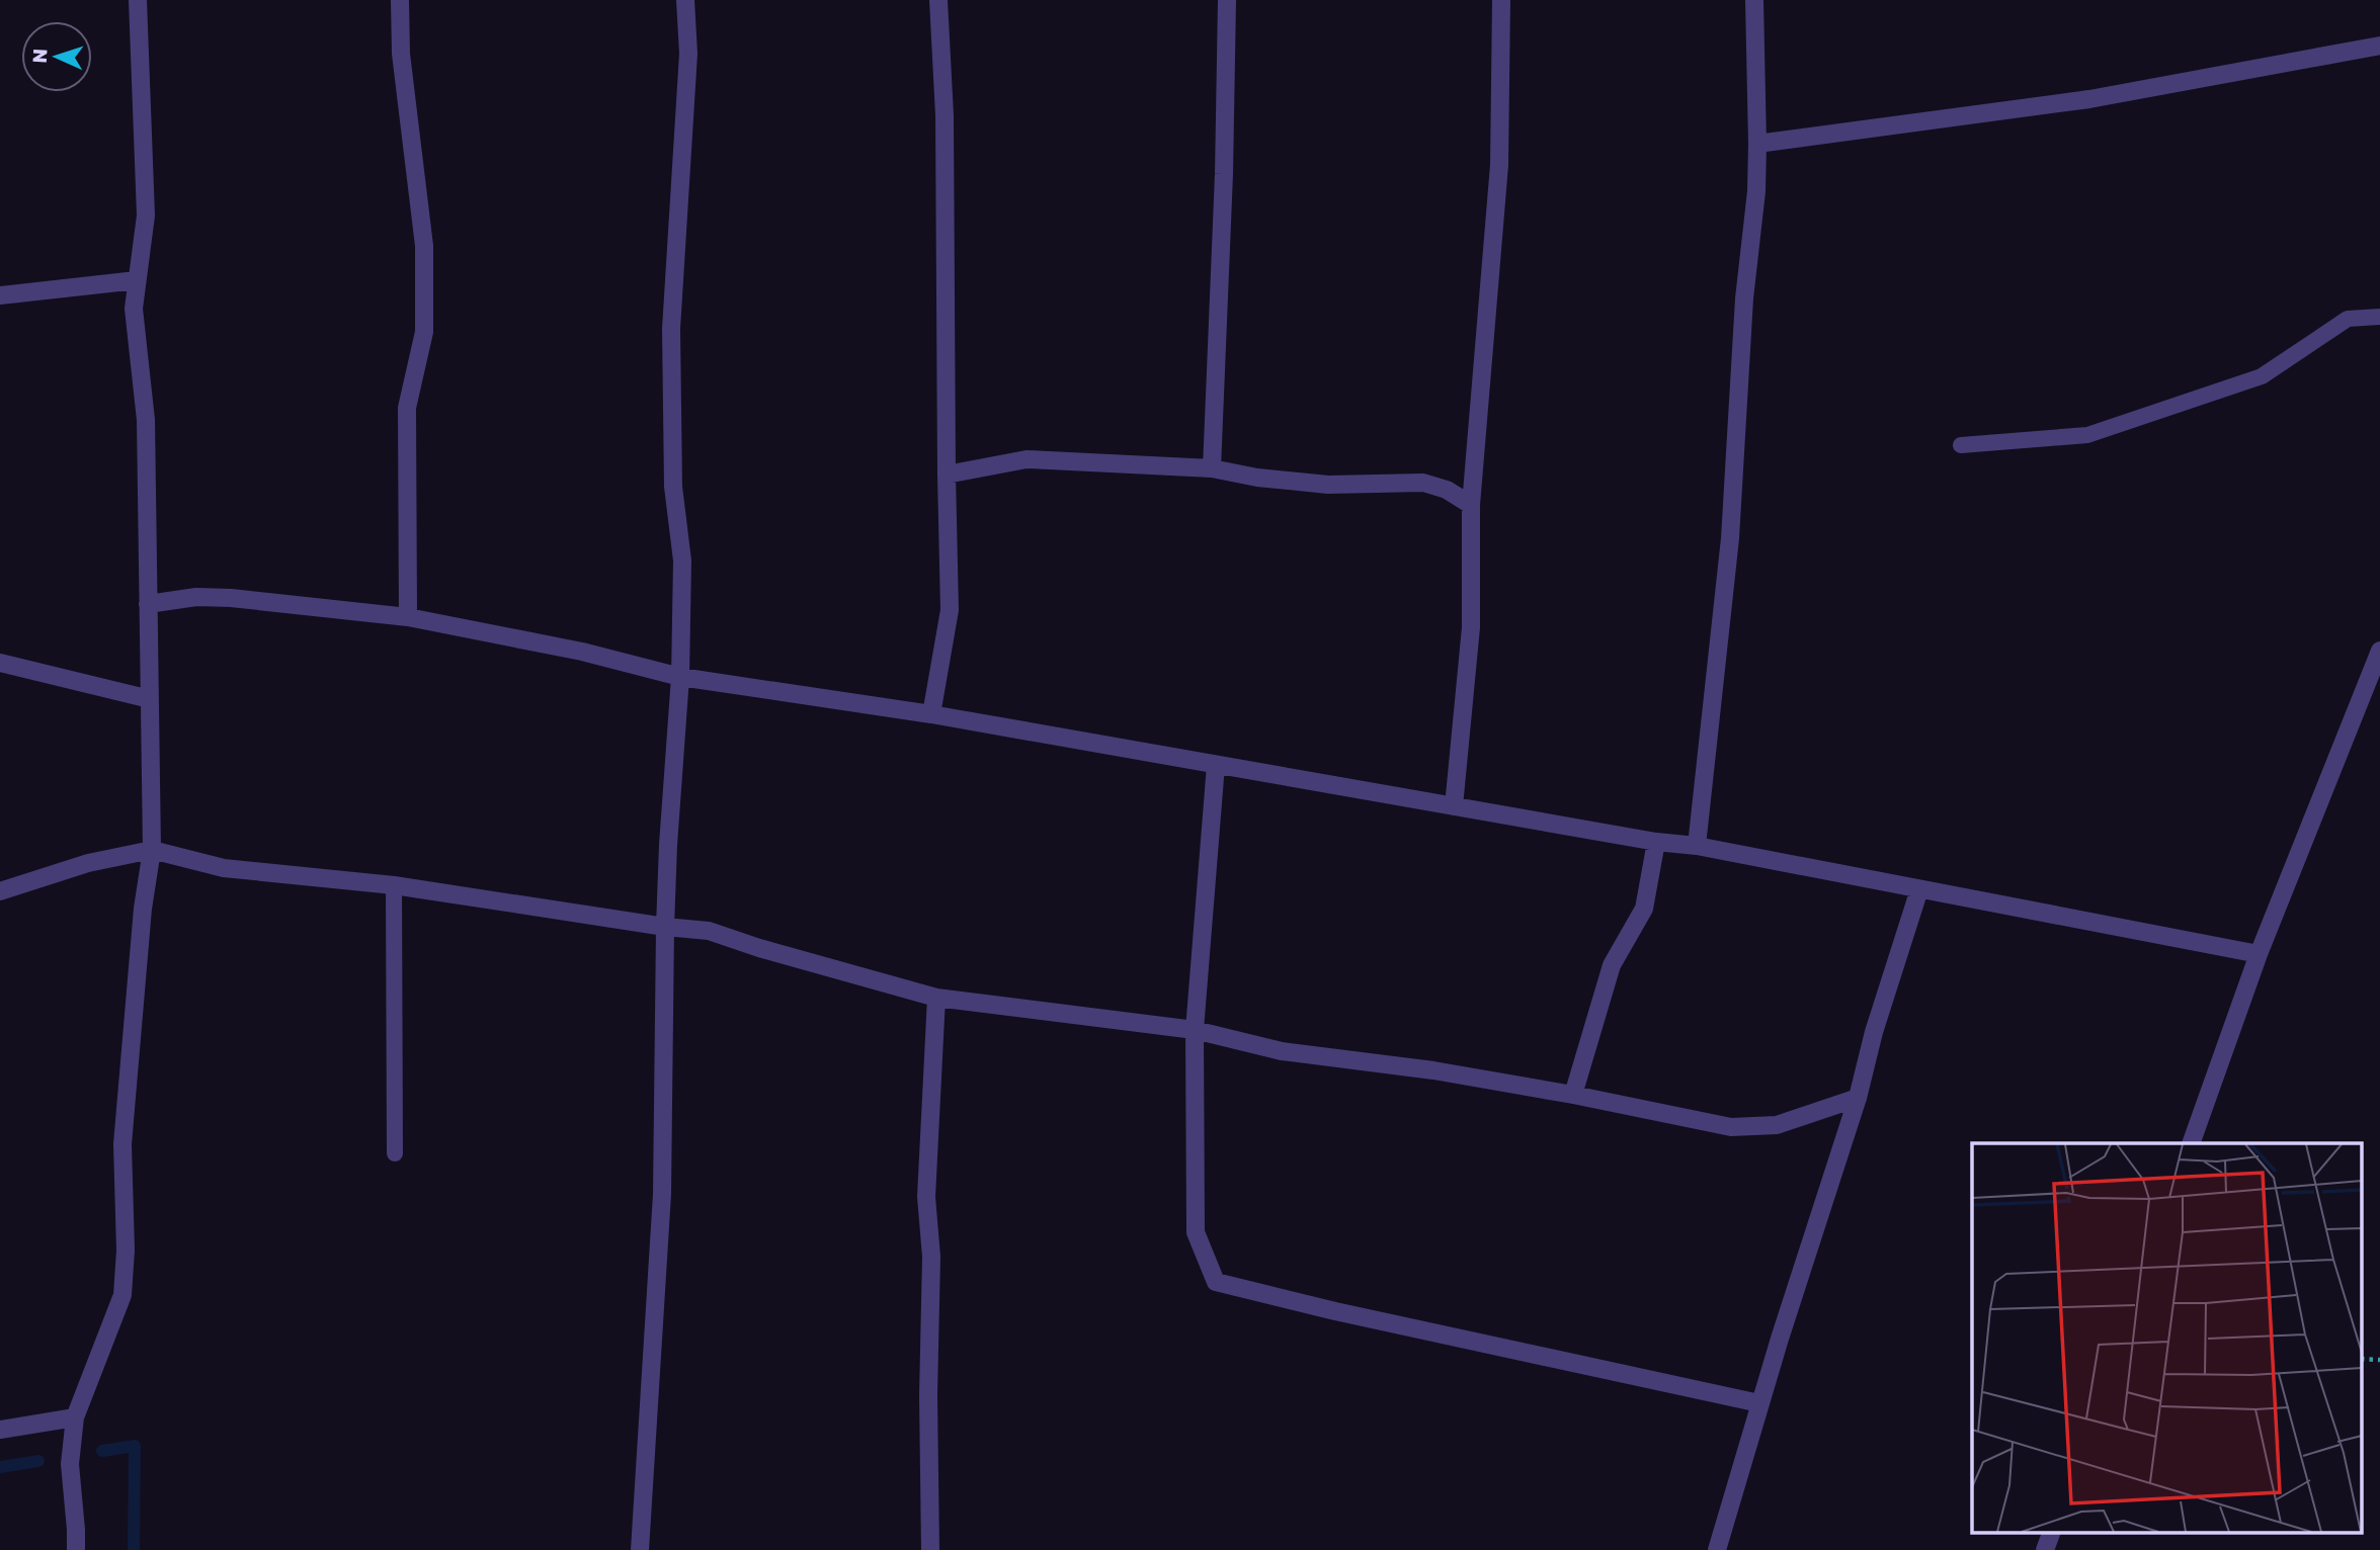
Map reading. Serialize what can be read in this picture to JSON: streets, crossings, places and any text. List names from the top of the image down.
{
  "north": "left"
}
